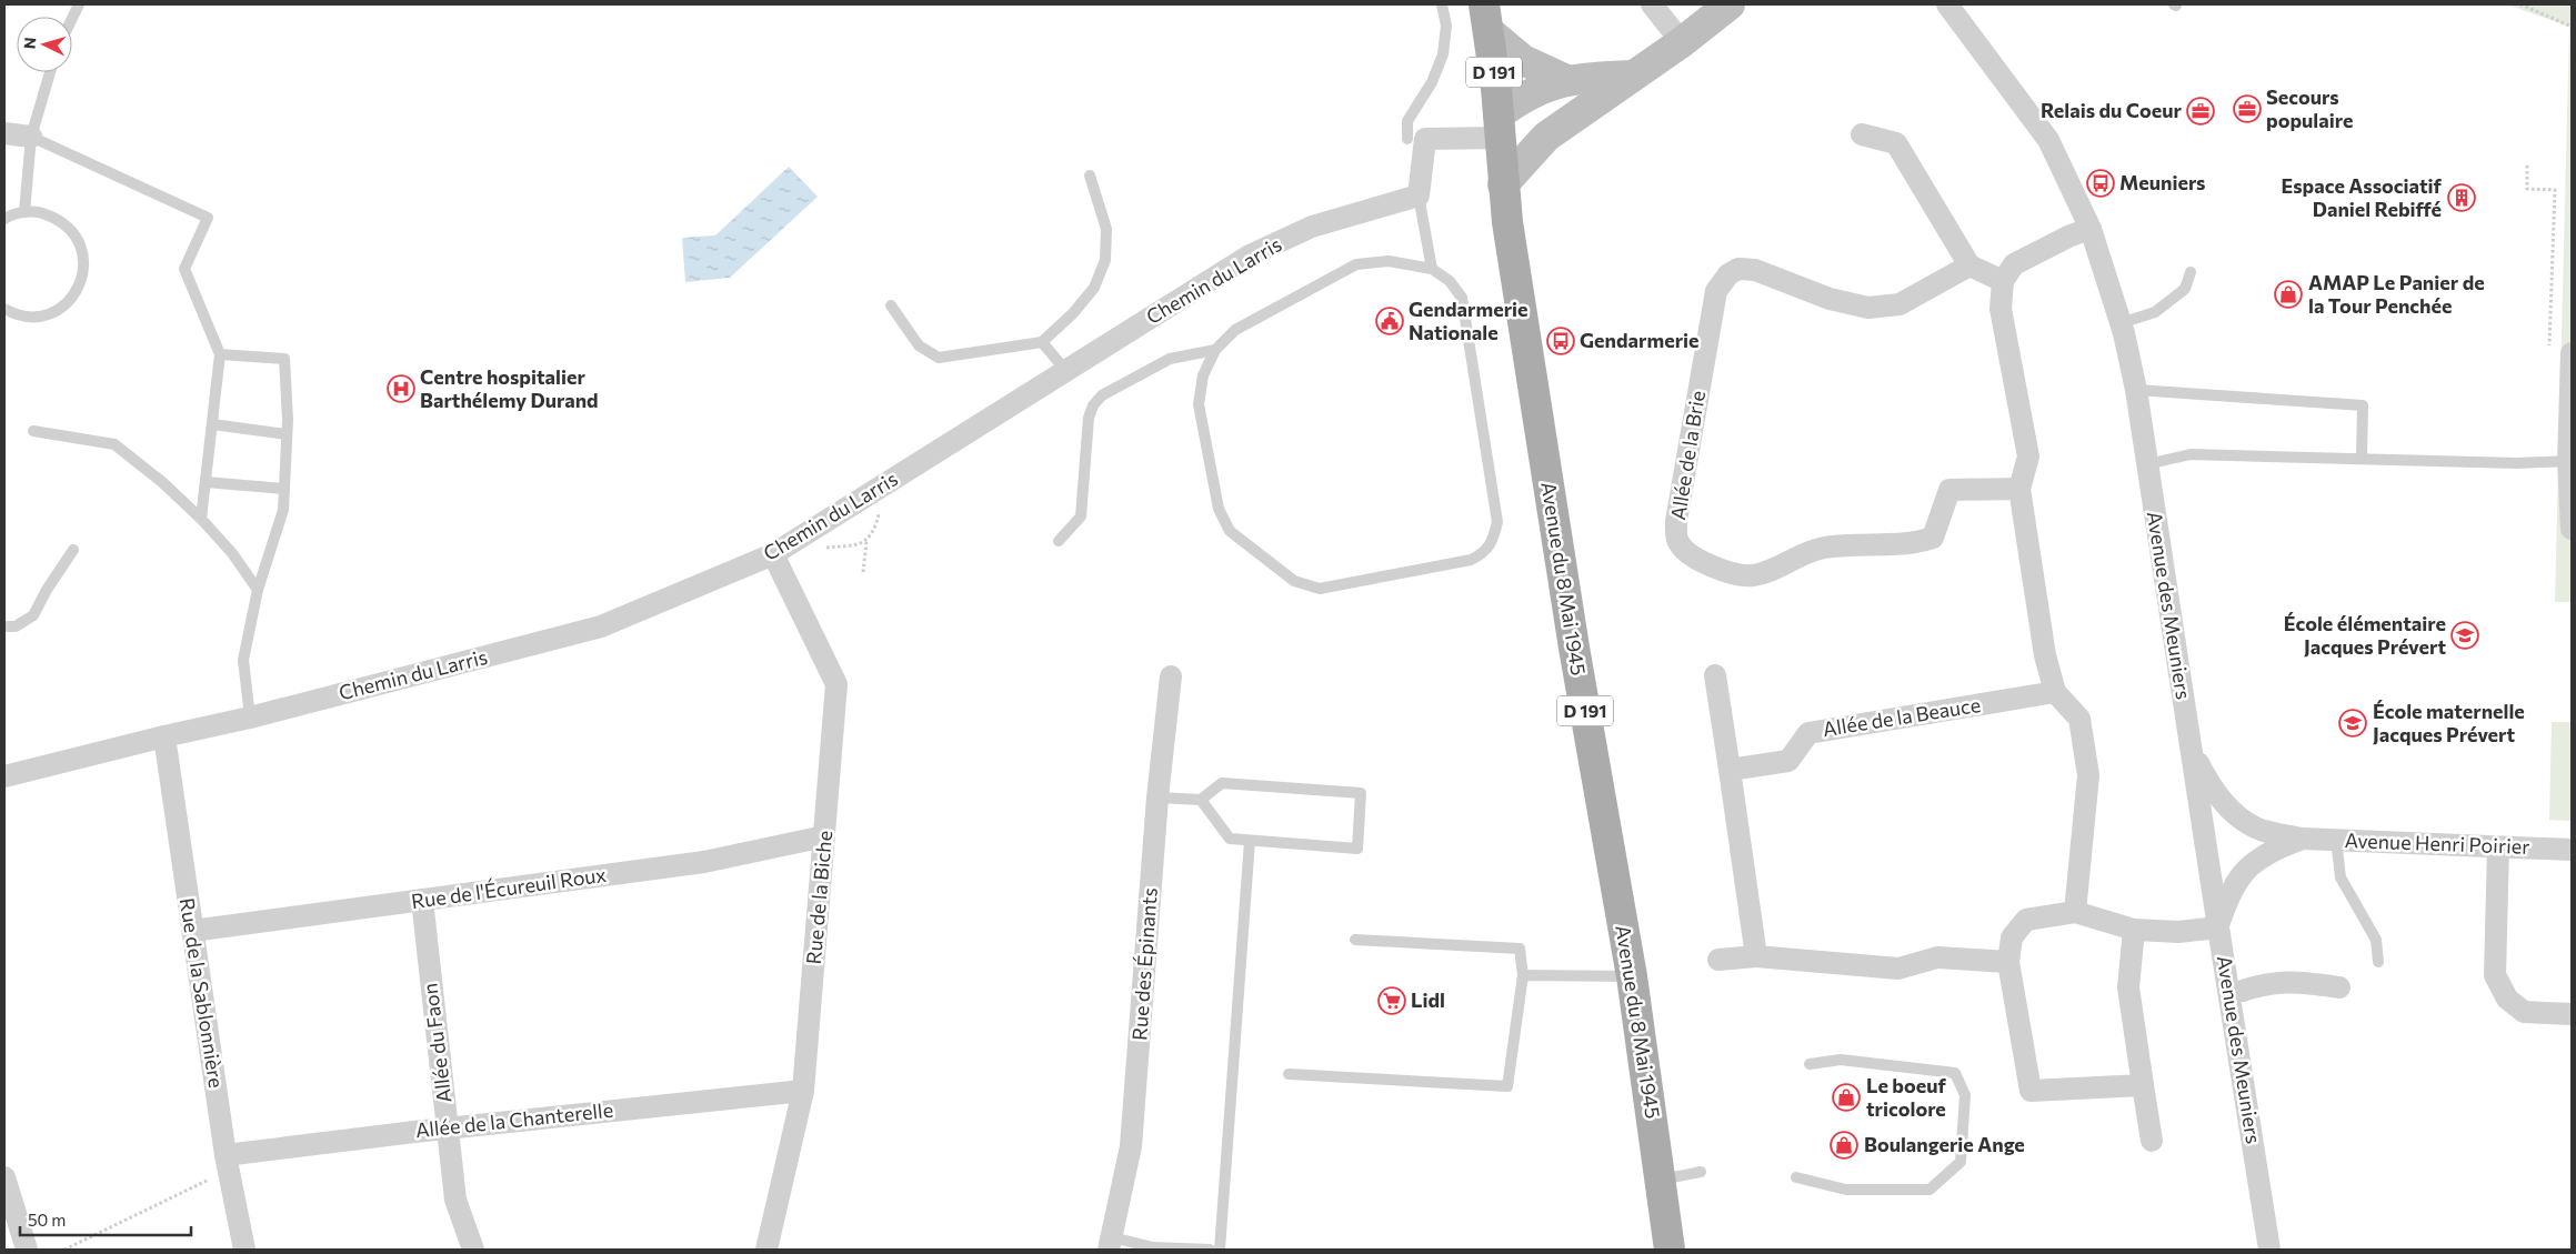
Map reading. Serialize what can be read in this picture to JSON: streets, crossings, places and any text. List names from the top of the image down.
{
  "streets": {
    "main road": ["D 191", "Avenue du 8 Mai 1945"],
    "street": [
      "Chemin du Larris",
      "Allée de la Brie",
      "Avenue des Meuniers",
      "Allée de la Beauce",
      "Avenue Henri Poirier",
      "Rue de l'Écureuil Roux",
      "Rue de la Biche",
      "Rue des Épinants",
      "Rue de la Sablonnière",
      "Allée du Faon",
      "Allée de la Chanterelle"
    ]
  },
  "crossings": [
    ["Chemin du Larris", "Rue de la Biche"],
    ["Chemin du Larris", "Rue de la Sablonnière"],
    ["Avenue des Meuniers", "Avenue Henri Poirier"],
    ["Rue de l'Écureuil Roux", "Rue de la Biche"],
    ["Rue de l'Écureuil Roux", "Rue de la Sablonnière"],
    ["Rue de l'Écureuil Roux", "Allée du Faon"],
    ["Rue de la Biche", "Allée de la Chanterelle"],
    ["Rue de la Sablonnière", "Allée de la Chanterelle"],
    ["Allée du Faon", "Allée de la Chanterelle"]
  ],
  "places": {
    "office": ["Secours populaire", "Relais du Coeur"],
    "bus stop": ["Meuniers", "Gendarmerie"],
    "building": ["Espace Associatif Daniel Rebiffé"],
    "shop": ["AMAP Le Panier de la Tour Penchée", "Le boeuf tricolore", "Boulangerie Ange"],
    "public building": ["Gendarmerie Nationale"],
    "hospital": ["Centre hospitalier Barthélemy Durand"],
    "school or university": ["École élémentaire Jacques Prévert", "École maternelle Jacques Prévert"],
    "supermarket": ["Lidl"]
  },
  "scale_bar": "50 m",
  "north": "left"
}
